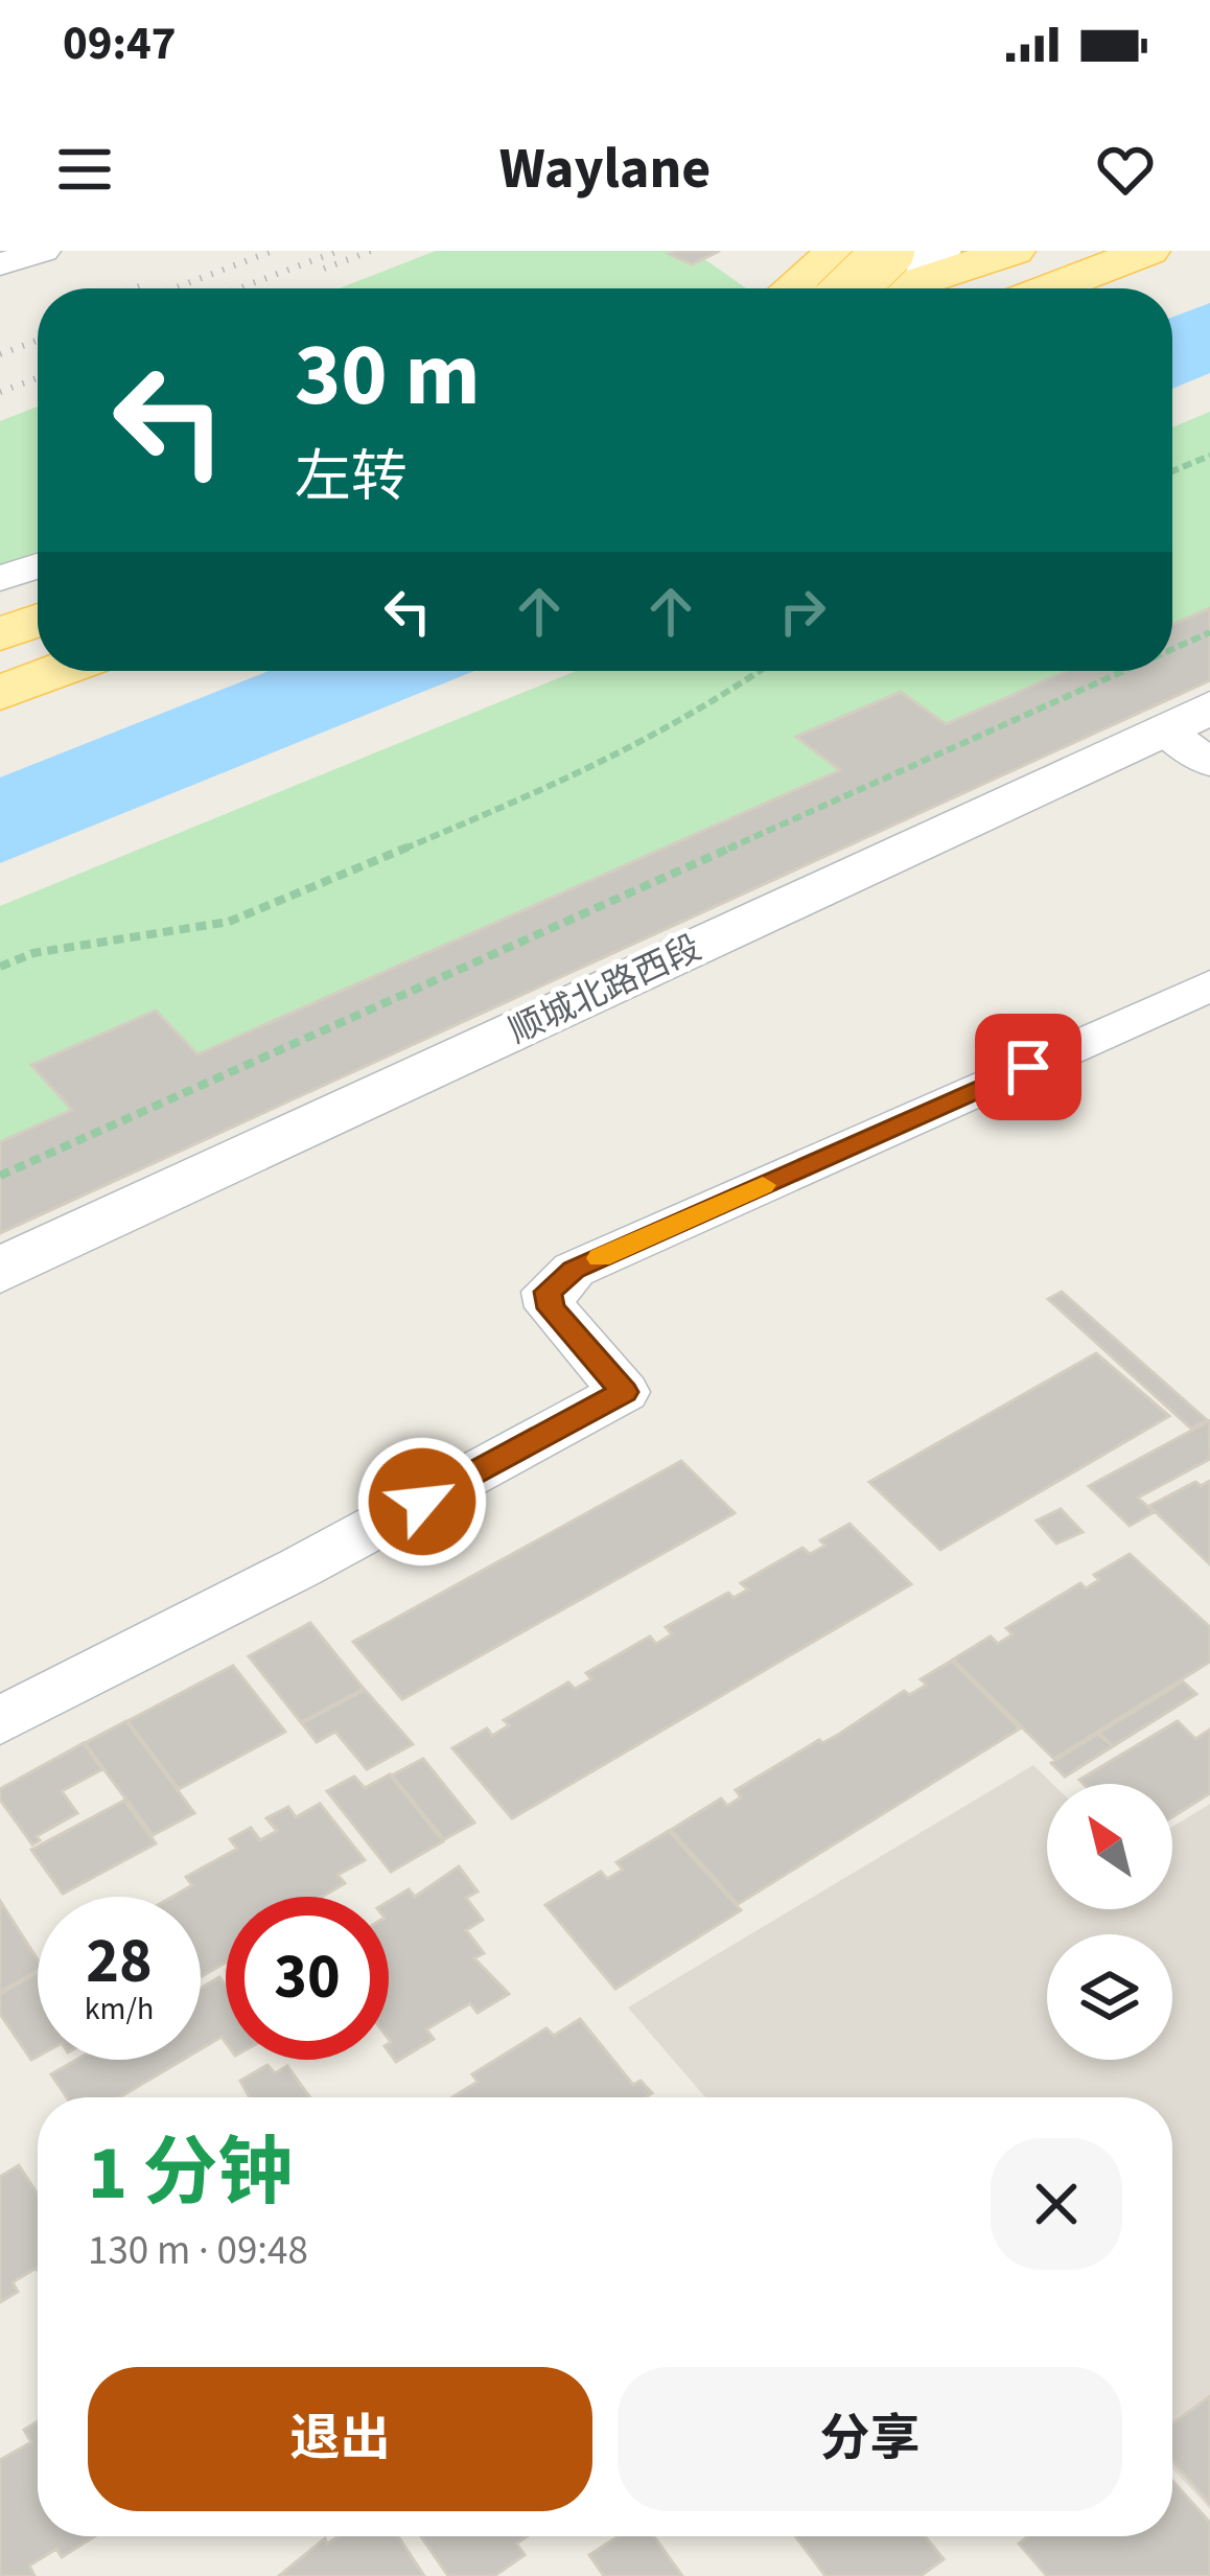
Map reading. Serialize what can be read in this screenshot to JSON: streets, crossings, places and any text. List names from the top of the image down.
{
  "streets": {
    "street": ["顺城北路西段"]
  },
  "north": "top left",
  "page": {
    "status": "09:47",
    "header": "Waylane",
    "turn": ["30 m", "左转"],
    "speed": "28 km/h",
    "limit": "30",
    "heading": ["1 分钟", "130 m · 09:48"],
    "buttons": ["退出", "分享"]
  }
}
